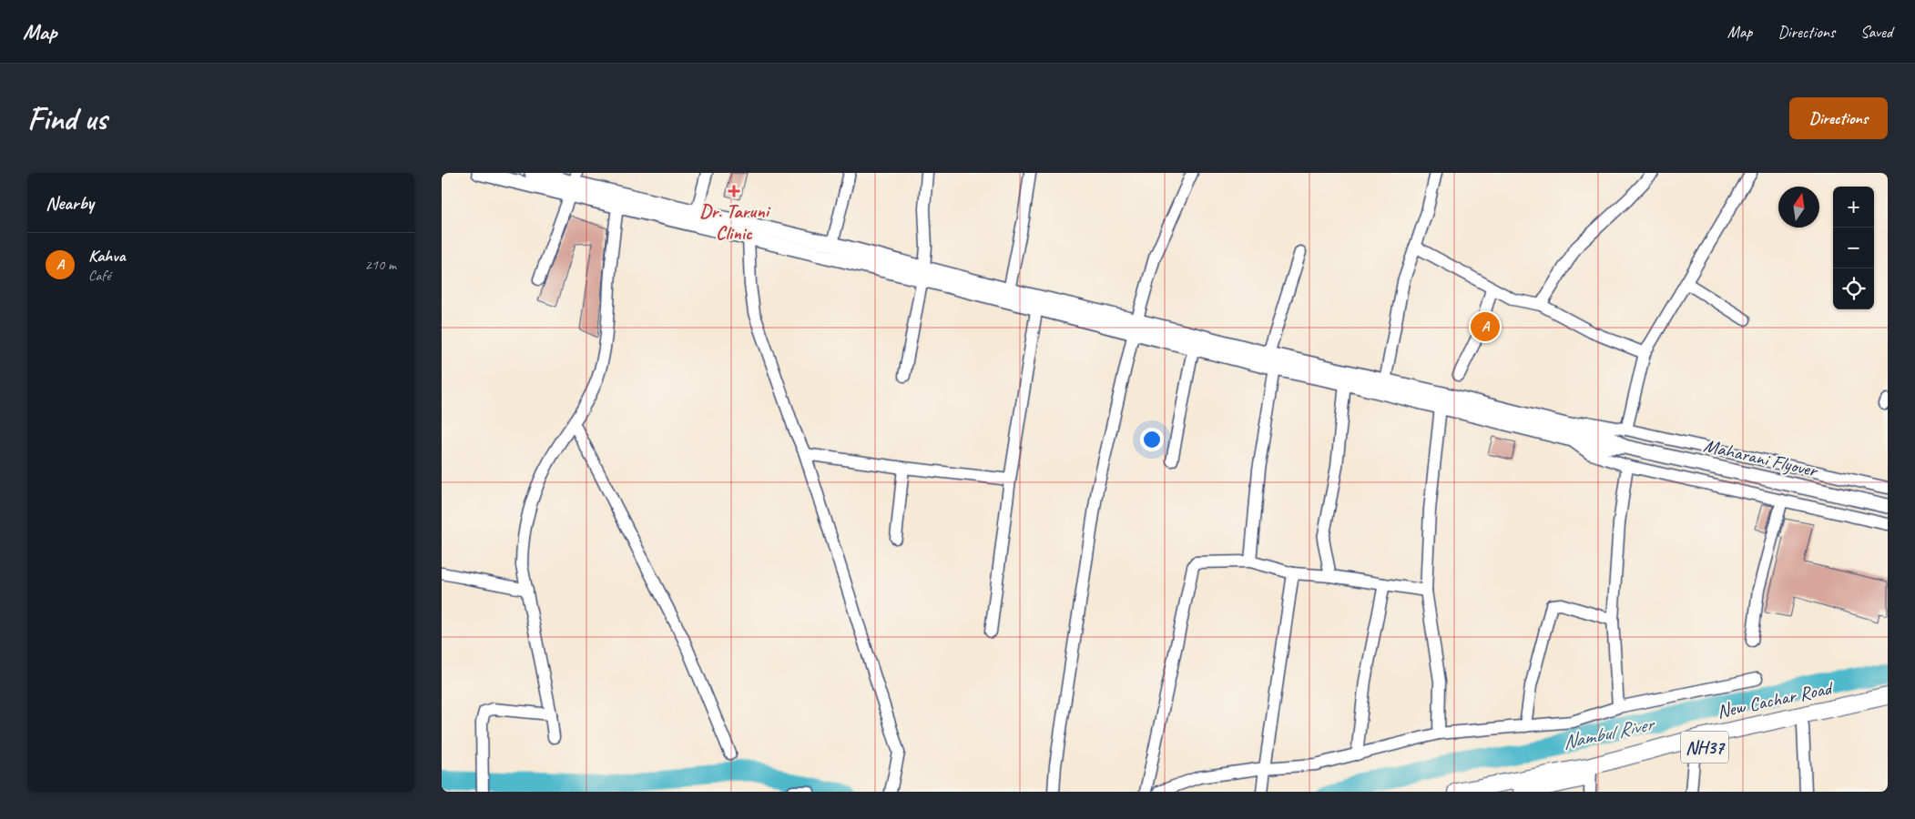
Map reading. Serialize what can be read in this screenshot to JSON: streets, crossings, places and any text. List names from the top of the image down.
{
  "streets": {
    "highway": ["New Cachar Road", "NH37"],
    "main road": ["Maharani Flyover"]
  },
  "water": ["Nambul River"],
  "places": {
    "health": ["Dr. Taruni Clinic"]
  },
  "north": "top",
  "page": {
    "header": "Map",
    "nav": ["Map", "Directions", "Saved"],
    "buttons": "Directions",
    "title": "Find us",
    "heading": "Nearby",
    "map_buttons": ["+", "−"],
    "list": [
      {
        "mark": "A",
        "name": "Kahva",
        "note": "Café",
        "value": "210 m"
      }
    ],
    "pins": "A"
  }
}
